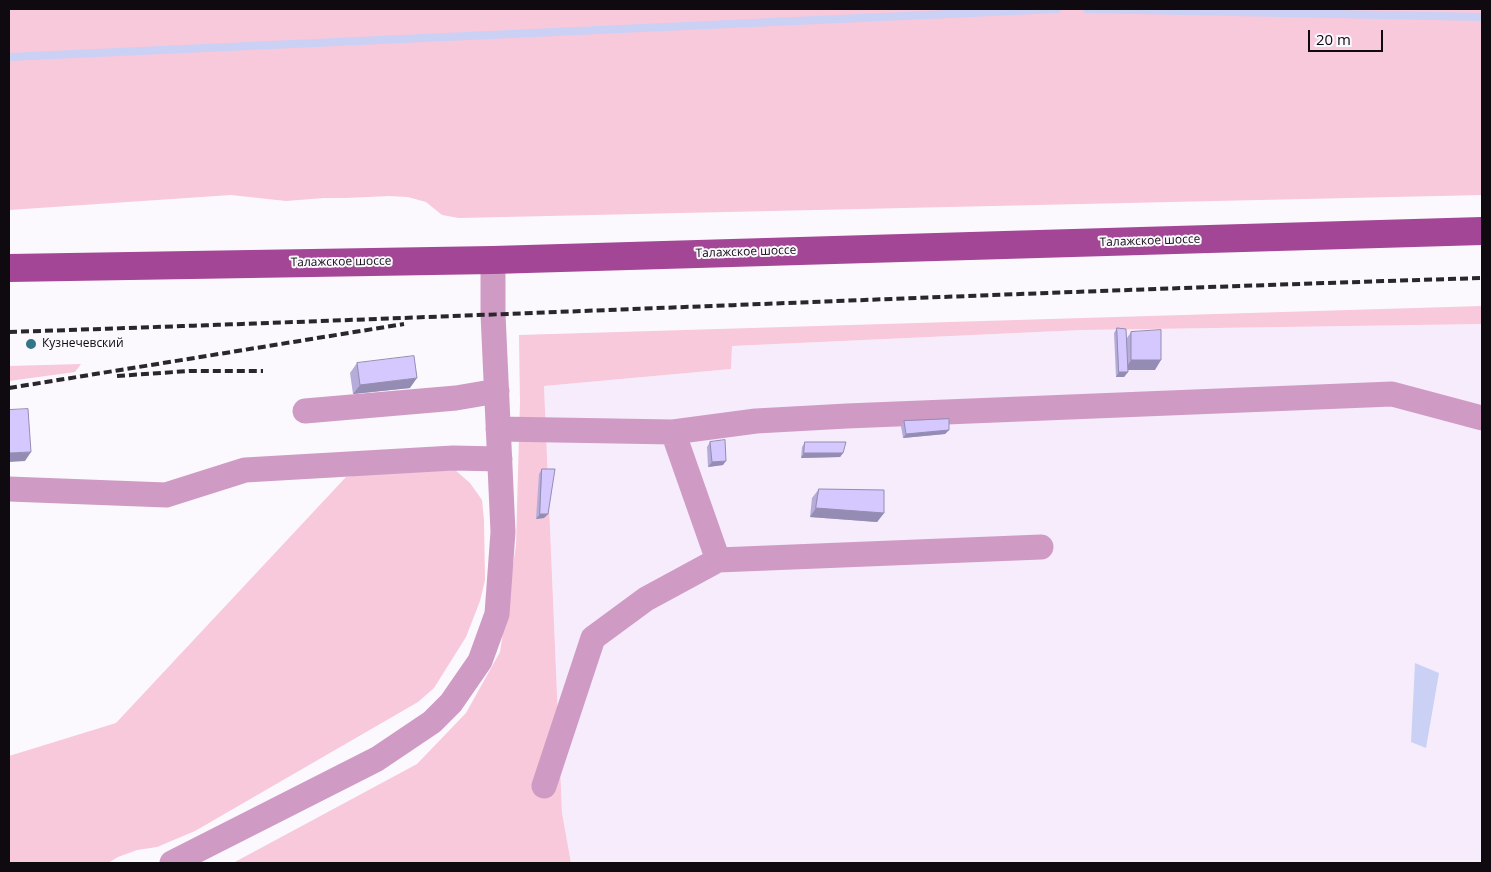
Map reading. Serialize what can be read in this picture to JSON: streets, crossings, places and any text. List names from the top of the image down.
{
  "streets": {
    "main road": ["Талажское шоссе"]
  },
  "places": ["Кузнечевский"],
  "scale_bar": "20 m"
}
